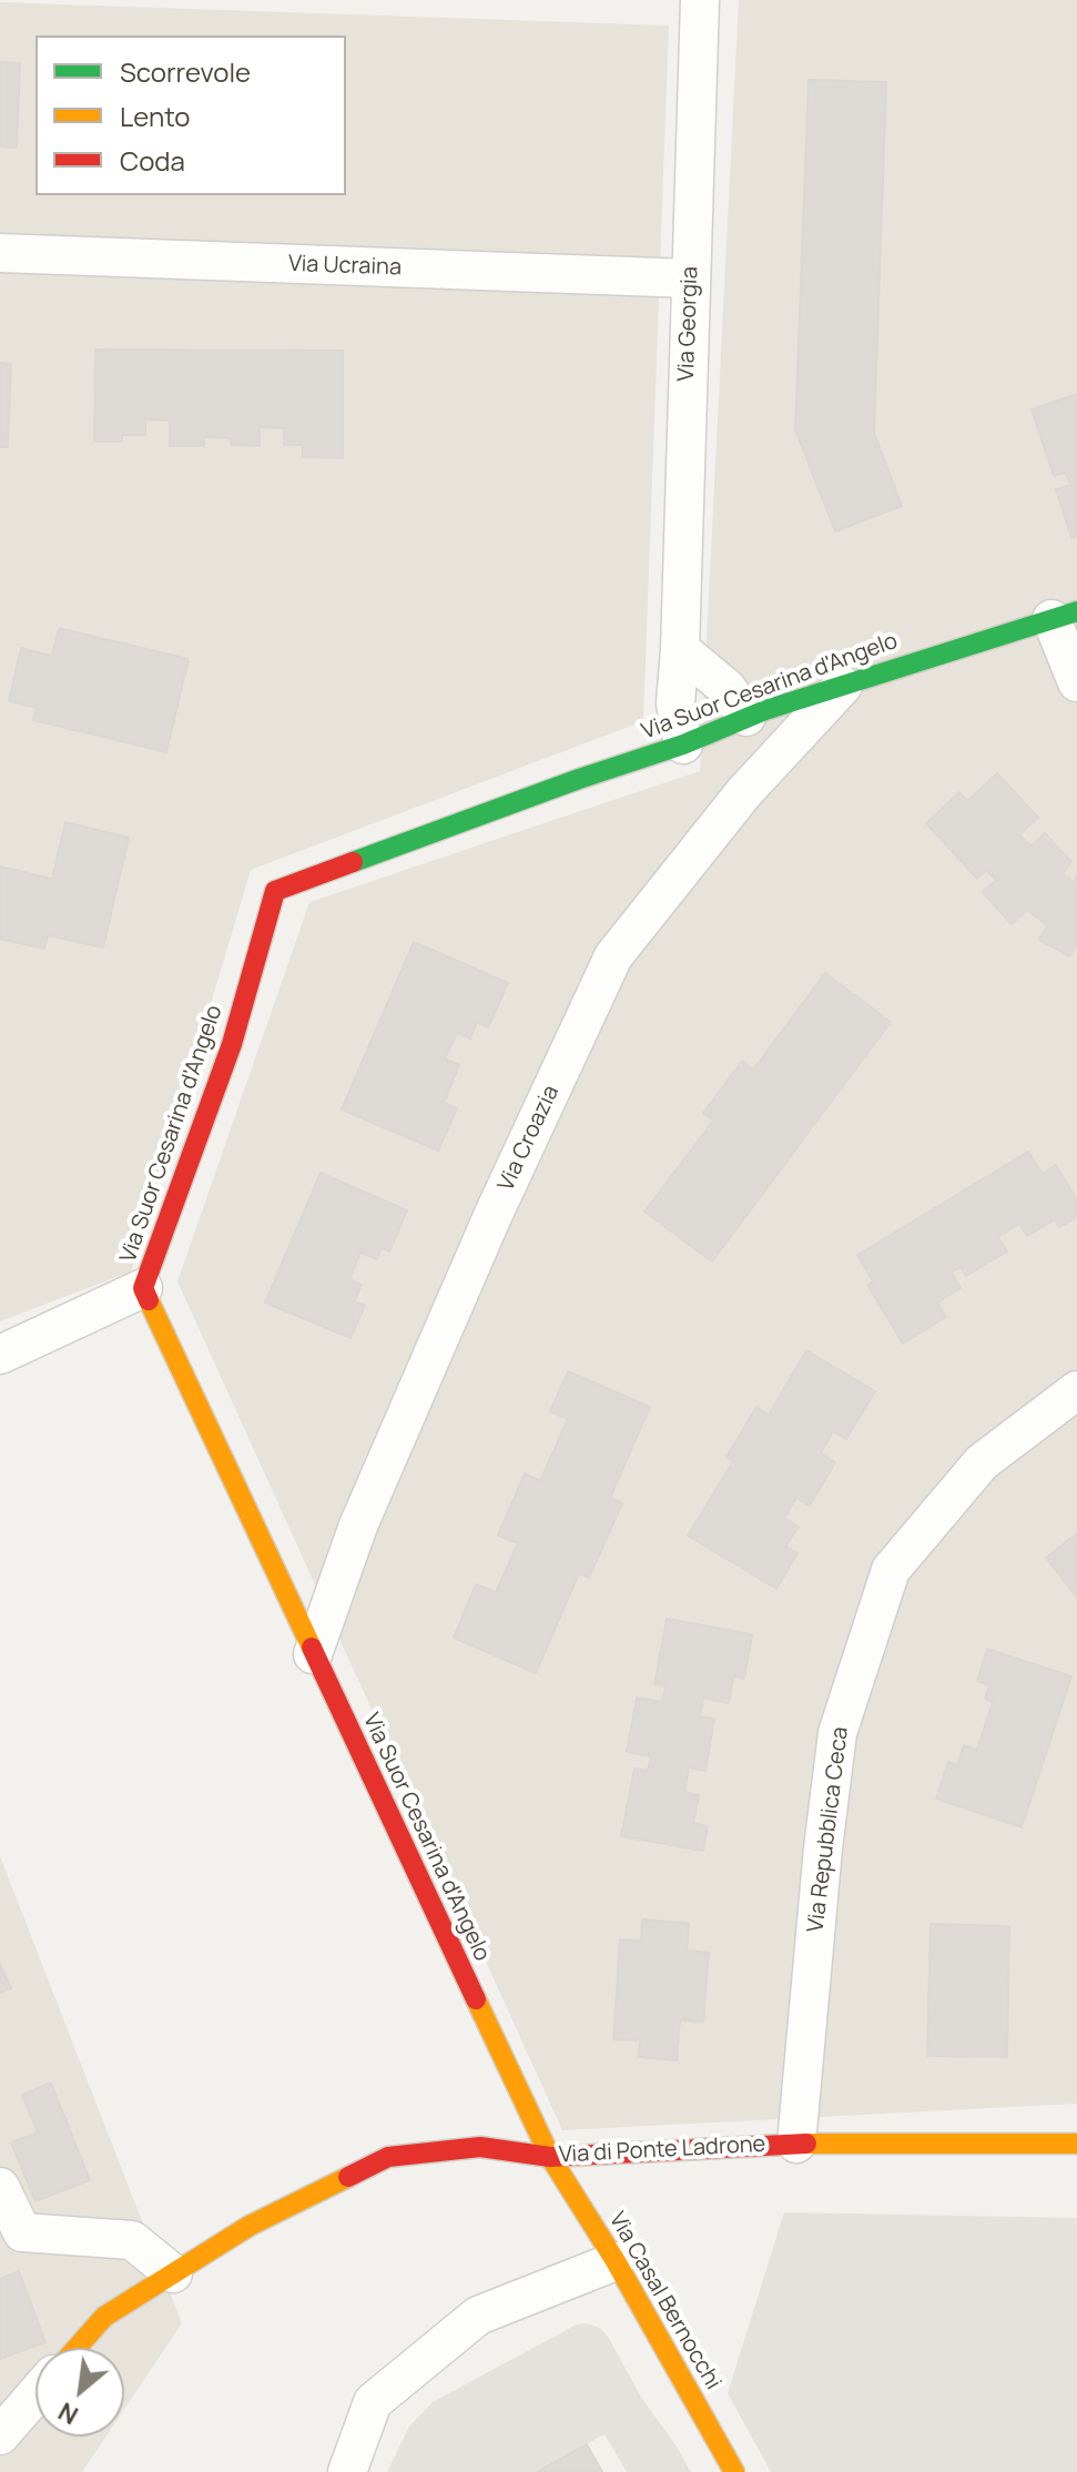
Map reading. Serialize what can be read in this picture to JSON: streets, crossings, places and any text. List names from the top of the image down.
{
  "streets": {
    "street": [
      "Via Ucraina",
      "Via Georgia",
      "Via Suor Cesarina d'Angelo",
      "Via Croazia",
      "Via Repubblica Ceca",
      "Via di Ponte Ladrone",
      "Via Casal Bernocchi"
    ]
  },
  "crossings": [
    ["Via Ucraina", "Via Georgia"],
    ["Via Georgia", "Via Suor Cesarina d'Angelo"],
    ["Via Suor Cesarina d'Angelo", "Via Croazia"],
    ["Via Suor Cesarina d'Angelo", "Via di Ponte Ladrone"],
    ["Via Suor Cesarina d'Angelo", "Via Casal Bernocchi"],
    ["Via Repubblica Ceca", "Via di Ponte Ladrone"],
    ["Via di Ponte Ladrone", "Via Casal Bernocchi"]
  ],
  "legend": ["Scorrevole", "Lento", "Coda"],
  "north": "bottom left"
}
